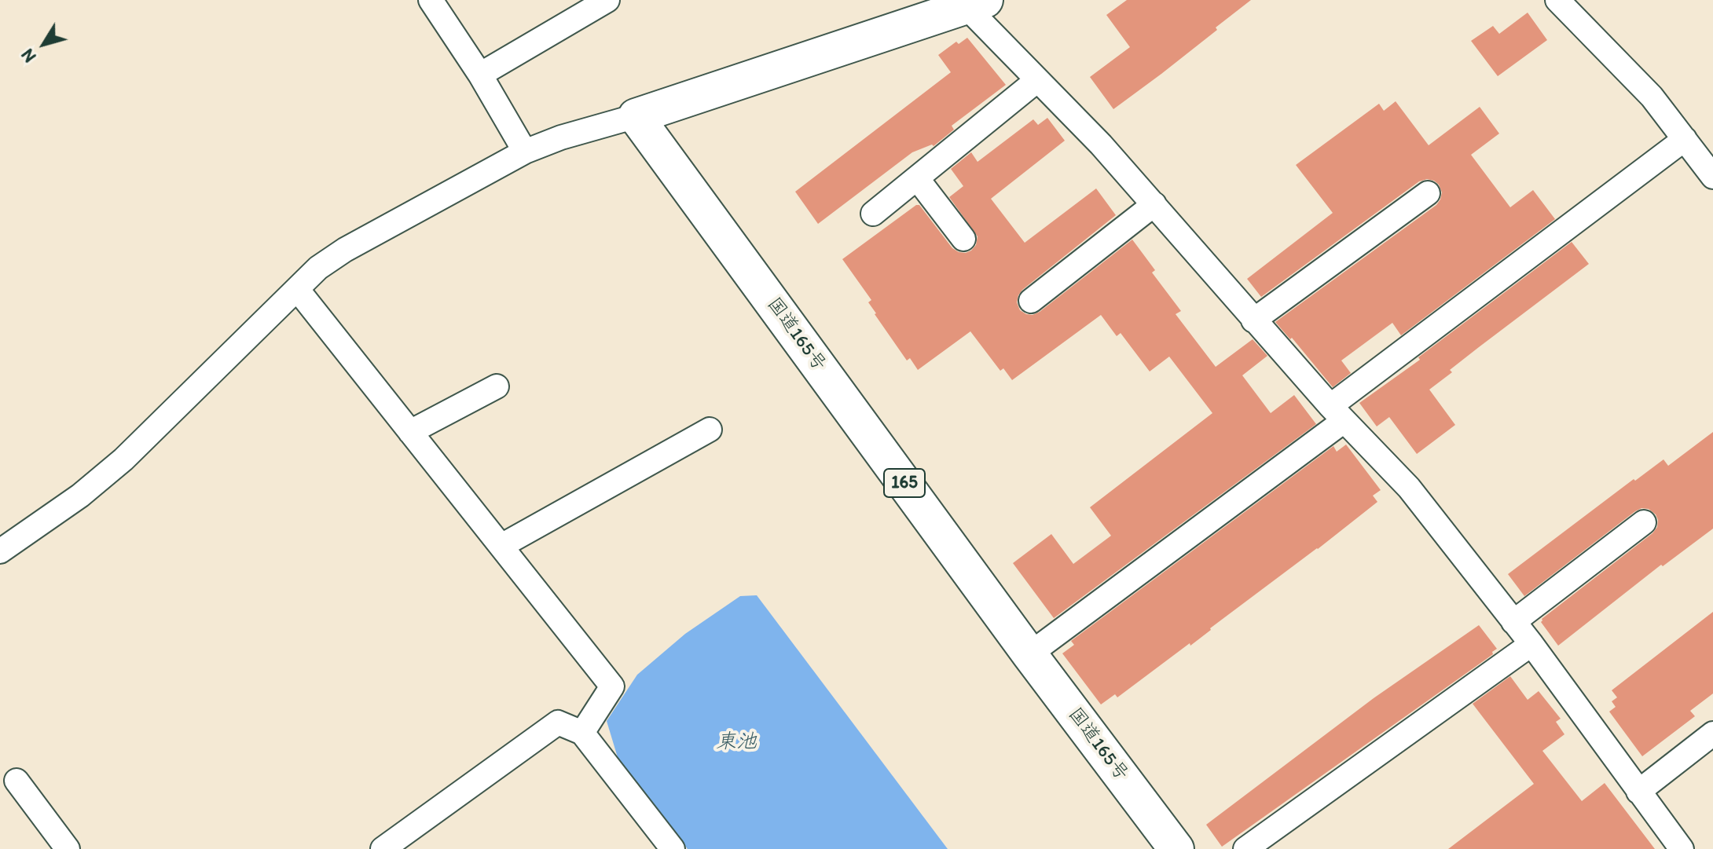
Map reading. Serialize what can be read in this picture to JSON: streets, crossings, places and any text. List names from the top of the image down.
{
  "streets": {
    "highway": ["国道165号", "165"]
  },
  "water": ["東池"],
  "north": "bottom left"
}
